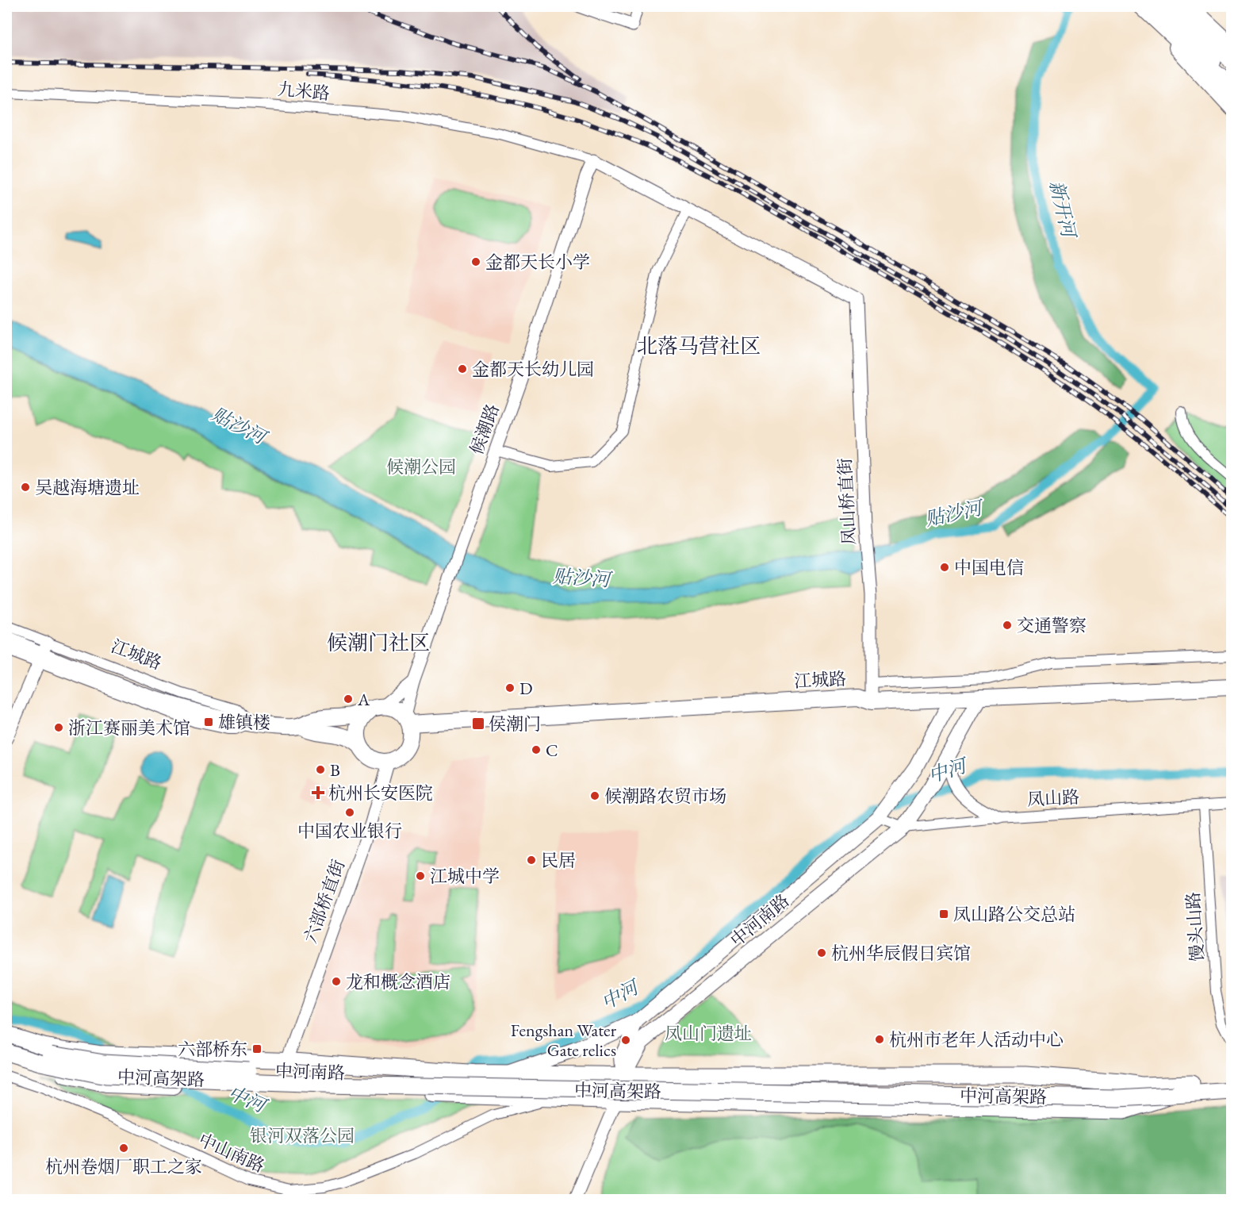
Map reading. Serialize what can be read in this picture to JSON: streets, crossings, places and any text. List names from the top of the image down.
{
  "streets": {
    "highway": ["中河高架路"],
    "main road": ["江城路", "中河南路"],
    "street": [
      "九米路",
      "候潮路",
      "凤山桥直街",
      "凤山路",
      "六部桥直街",
      "馒头山路",
      "中山南路"
    ]
  },
  "crossings": [
    ["九米路", "候潮路"],
    ["候潮路", "江城路"],
    ["候潮路", "六部桥直街"],
    ["凤山桥直街", "江城路"],
    ["江城路", "六部桥直街"],
    ["江城路", "中河南路"],
    ["凤山路", "中河南路"],
    ["凤山路", "馒头山路"],
    ["六部桥直街", "中河南路"],
    ["中河南路", "中山南路"]
  ],
  "districts": ["北落马营社区", "候潮门社区"],
  "water": ["新开河", "贴沙河", "中河"],
  "parks": ["候潮公园", "凤山门遗址", "银河双落公园"],
  "places": {
    "other": [
      "金都天长小学",
      "金都天长幼儿园",
      "吴越海塘遗址",
      "中国电信",
      "交通警察",
      "D",
      "A",
      "浙江赛丽美术馆",
      "C",
      "B",
      "候潮路农贸市场",
      "中国农业银行",
      "民居",
      "江城中学",
      "杭州华辰假日宾馆",
      "龙和概念酒店",
      "杭州市老年人活动中心",
      "Fengshan Water Gate relics",
      "杭州卷烟厂职工之家"
    ],
    "transit": [
      "雄镇楼",
      "侯潮门",
      "凤山路公交总站",
      "六部桥东"
    ],
    "health": ["杭州长安医院"]
  }
}
